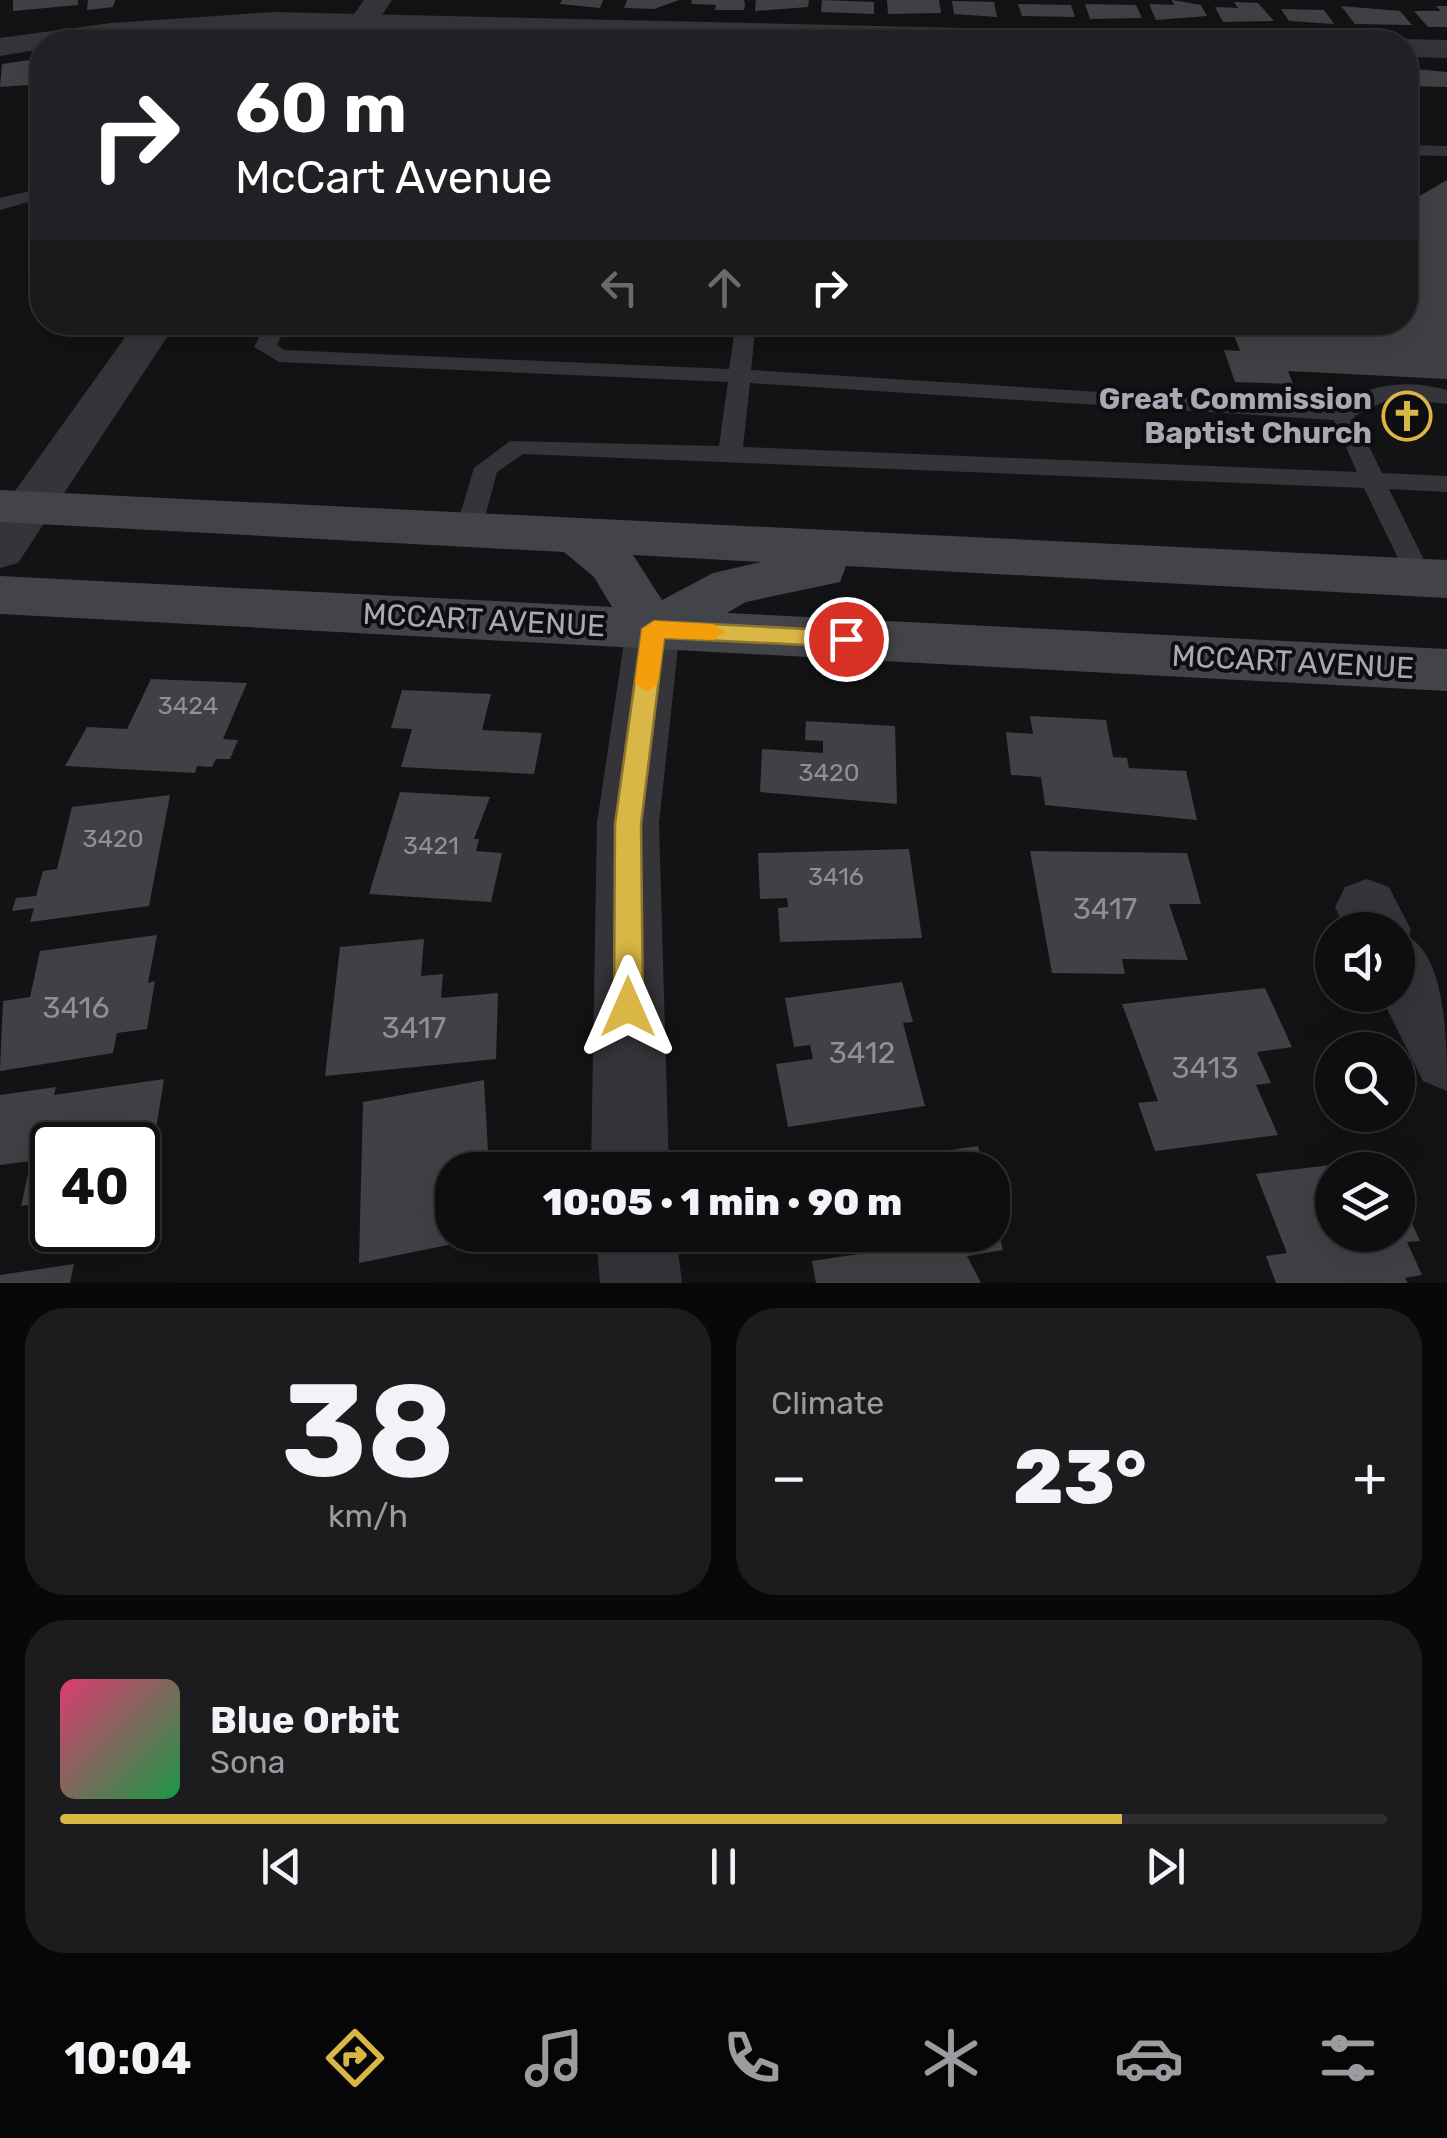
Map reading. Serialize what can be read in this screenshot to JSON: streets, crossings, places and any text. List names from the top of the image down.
{
  "streets": {
    "main road": ["MCCART AVENUE"]
  },
  "places": {
    "church": ["Great Commission Baptist Church"]
  },
  "house_numbers": [
    "3424",
    "3420",
    "3420",
    "3421",
    "3416",
    "3417",
    "3416",
    "3417",
    "3412",
    "3413"
  ],
  "page": {
    "turn": ["60 m", "McCart Avenue"],
    "limit": "40",
    "trip": "10:05 · 1 min · 90 m",
    "tile": [
      ["38", "km/h"],
      "Climate"
    ],
    "heat": ["−", "23°", "+"],
    "song": ["Blue Orbit", "Sona"],
    "tabs": "10:04"
  }
}
